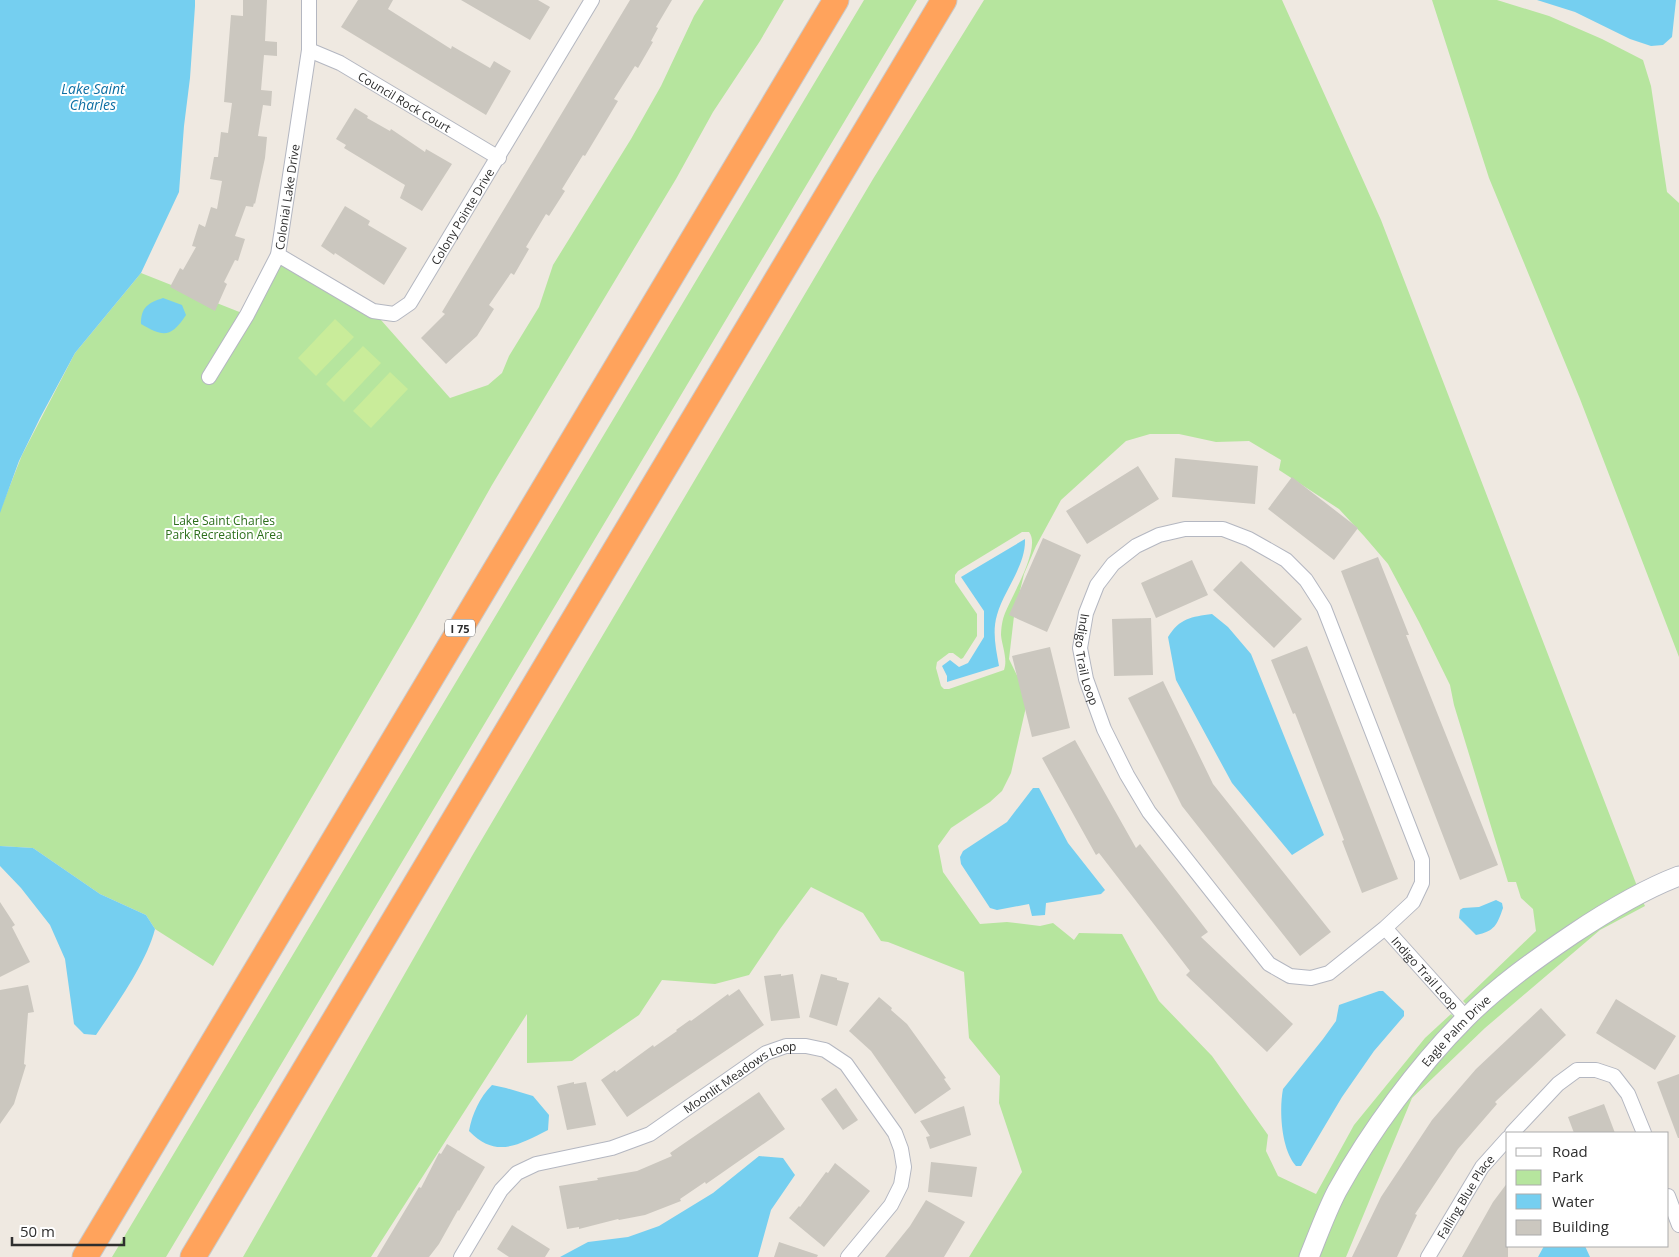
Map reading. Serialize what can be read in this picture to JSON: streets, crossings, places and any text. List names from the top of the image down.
{
  "streets": {
    "highway": ["I 75"],
    "street": [
      "Council Rock Court",
      "Colonial Lake Drive",
      "Colony Pointe Drive",
      "Indigo Trail Loop",
      "Eagle Palm Drive",
      "Moonlit Meadows Loop",
      "Falling Blue Place"
    ]
  },
  "crossings": [
    ["Council Rock Court", "Colonial Lake Drive"],
    ["Council Rock Court", "Colony Pointe Drive"],
    ["Colonial Lake Drive", "Colony Pointe Drive"],
    ["Indigo Trail Loop", "Eagle Palm Drive"]
  ],
  "water": ["Lake Saint Charles"],
  "parks": ["Lake Saint Charles Park Recreation Area"],
  "legend": [
    "Road",
    "Park",
    "Water",
    "Building"
  ],
  "scale_bar": "50 m"
}
